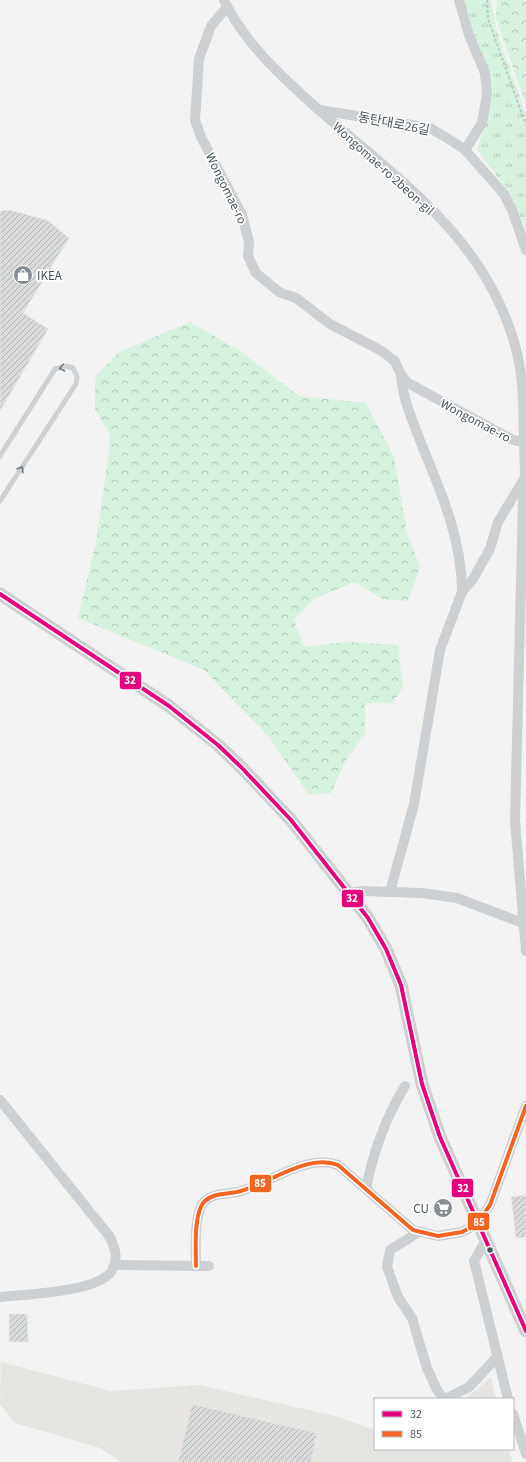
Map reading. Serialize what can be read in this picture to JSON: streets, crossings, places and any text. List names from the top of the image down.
{
  "streets": {
    "street": ["동탄대로26길", "Wongomae-ro 2beon-gil", "Wongomae-ro"]
  },
  "crossings": [
    ["동탄대로26길", "Wongomae-ro 2beon-gil"],
    ["Wongomae-ro 2beon-gil", "Wongomae-ro"]
  ],
  "places": {
    "shop": ["IKEA"],
    "supermarket": ["CU"]
  },
  "lines": ["transit line 32", "transit line 85"],
  "legend": ["32", "85"]
}
